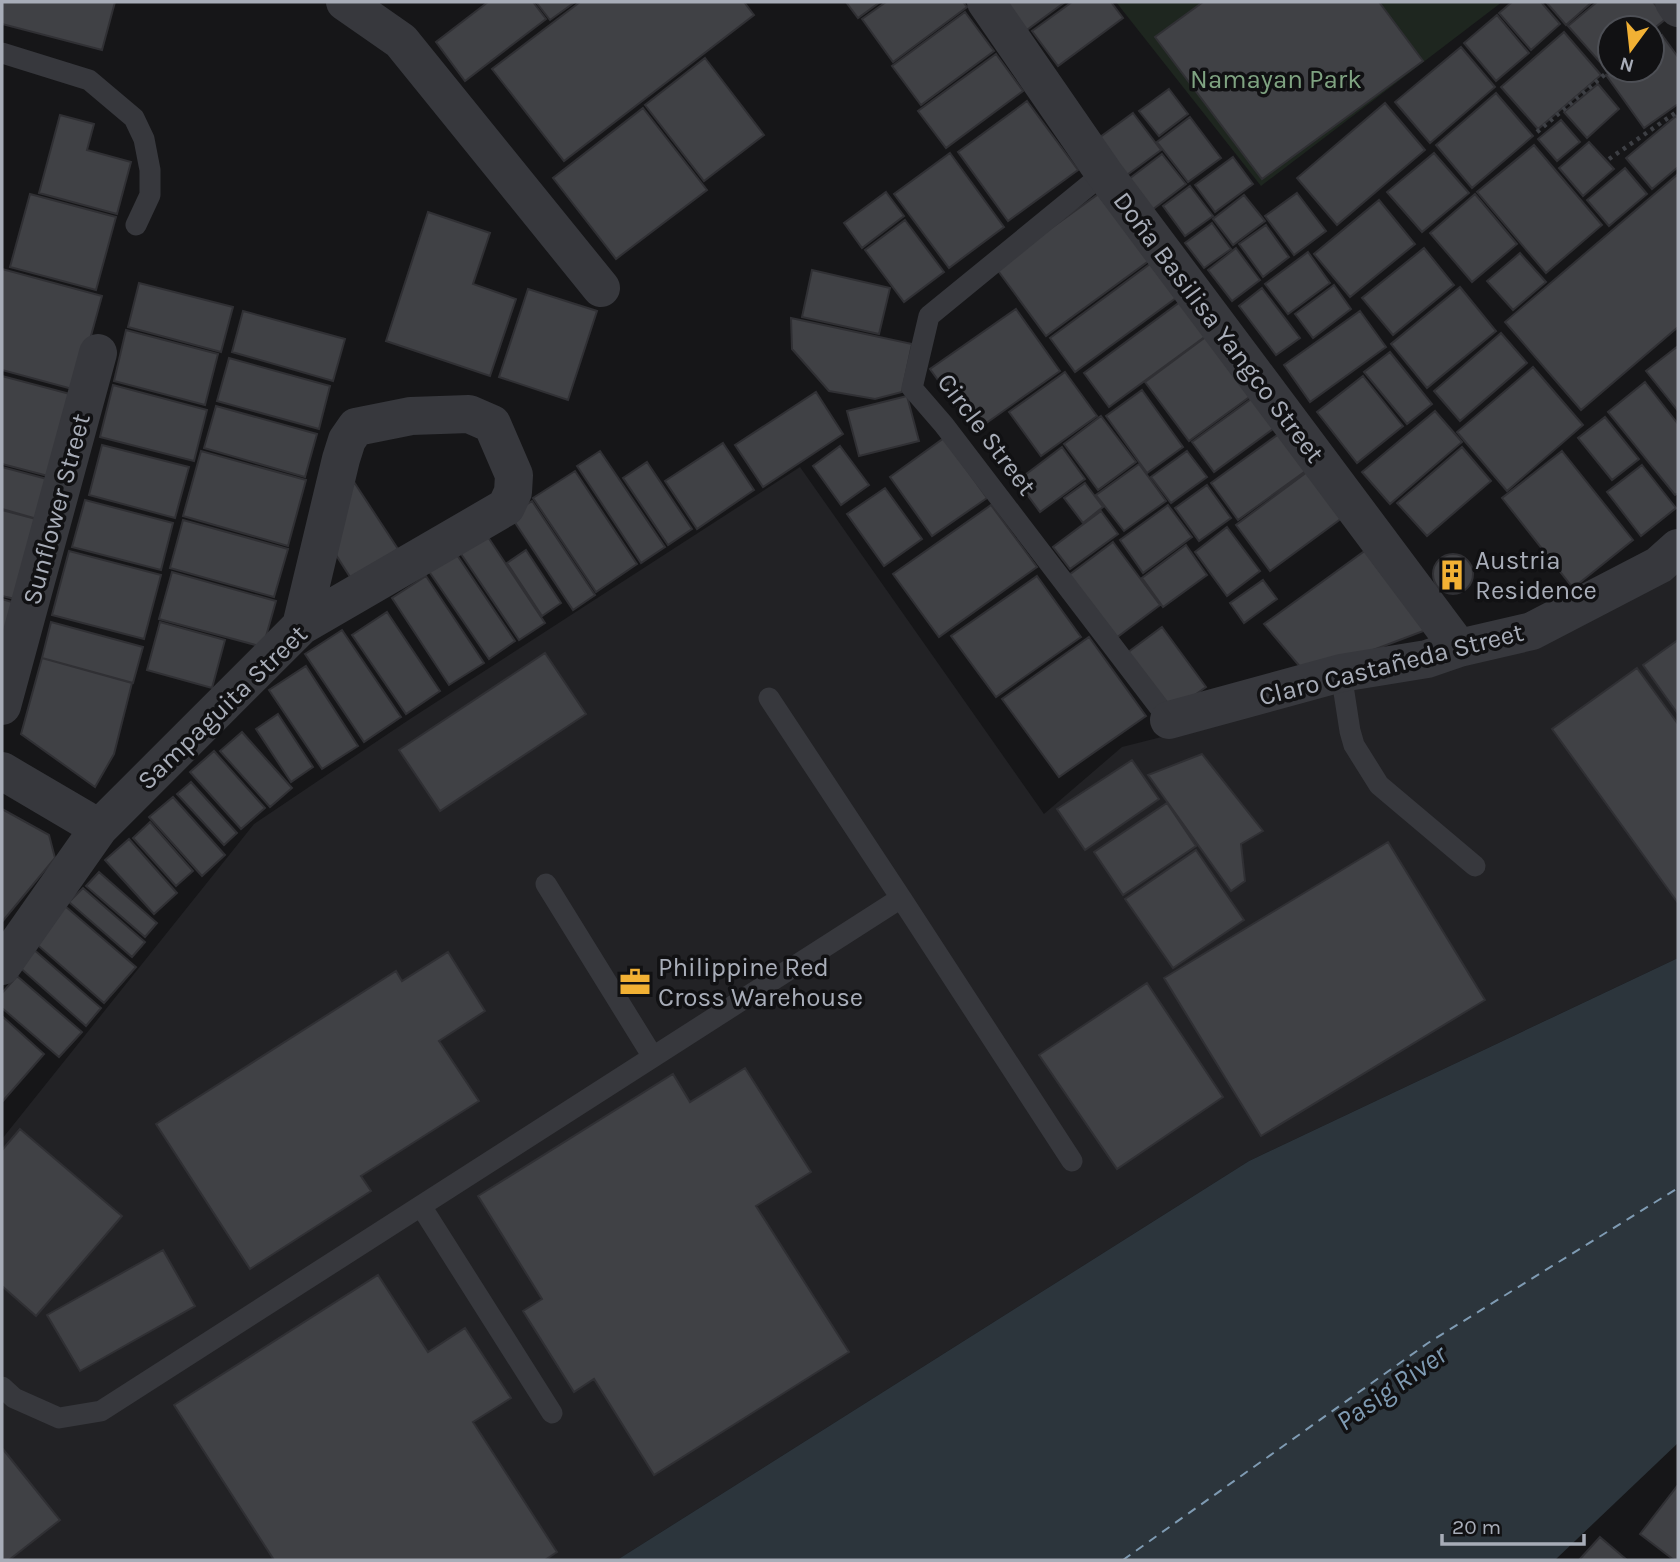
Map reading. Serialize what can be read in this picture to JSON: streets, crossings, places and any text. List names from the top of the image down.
{
  "streets": {
    "street": [
      "Doña Basilisa Yangco Street",
      "Sunflower Street",
      "Claro Castañeda Street",
      "Sampaguita Street"
    ],
    "lane": ["Circle Street"]
  },
  "crossings": [
    ["Doña Basilisa Yangco Street", "Circle Street"],
    ["Doña Basilisa Yangco Street", "Claro Castañeda Street"],
    ["Circle Street", "Claro Castañeda Street"]
  ],
  "water": ["Pasig River"],
  "parks": ["Namayan Park"],
  "places": {
    "building": ["Austria Residence"],
    "office": ["Philippine Red Cross Warehouse"]
  },
  "scale_bar": "20 m",
  "north": "bottom"
}
